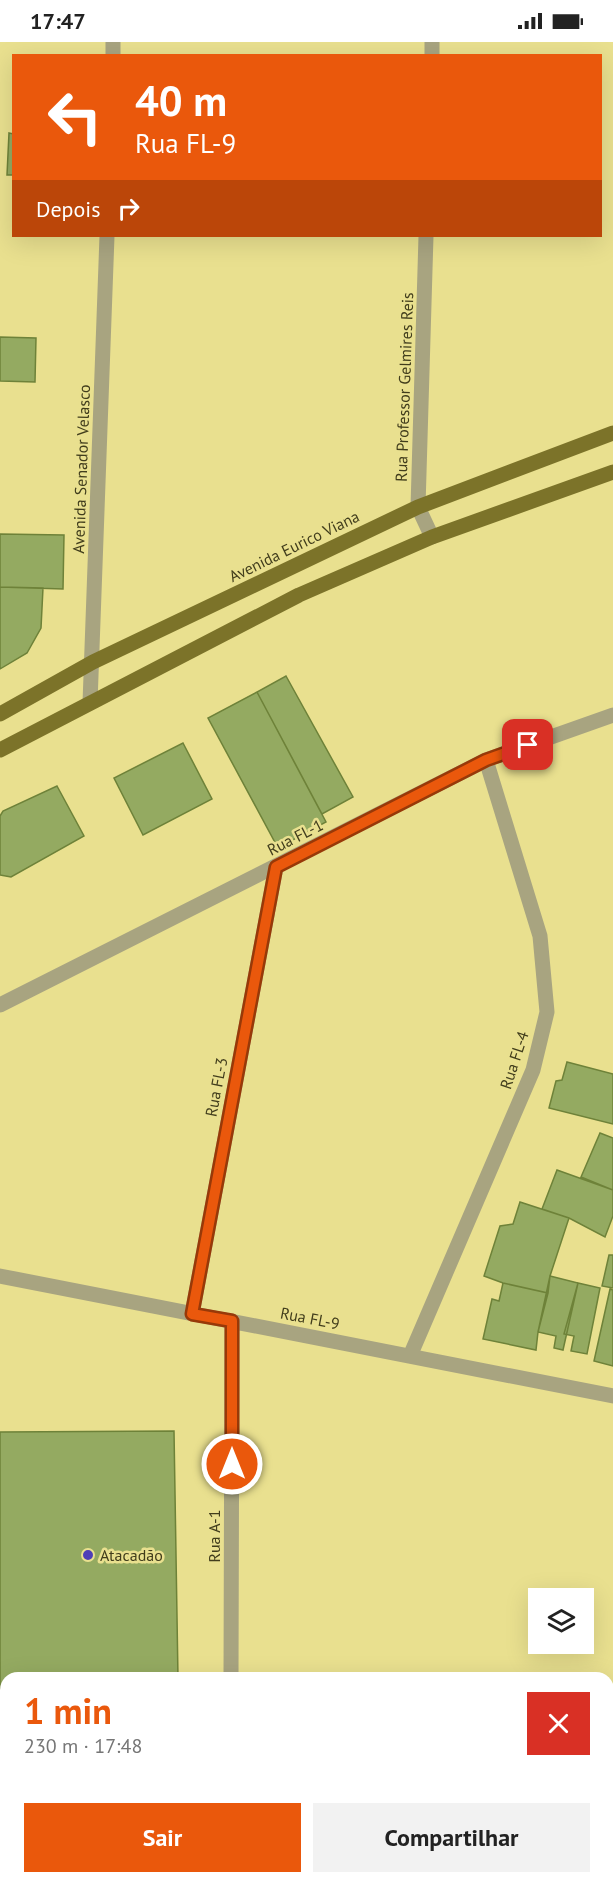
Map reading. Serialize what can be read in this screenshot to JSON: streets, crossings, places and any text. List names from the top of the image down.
{
  "streets": {
    "main road": ["Avenida Eurico Viana"],
    "street": [
      "Rua Professor Gelmires Reis",
      "Avenida Senador Velasco",
      "Rua FL-1",
      "Rua FL-4",
      "Rua FL-3",
      "Rua FL-9",
      "Rua A-1"
    ]
  },
  "crossings": [
    ["Rua Professor Gelmires Reis", "Avenida Eurico Viana"],
    ["Avenida Senador Velasco", "Avenida Eurico Viana"],
    ["Rua FL-1", "Rua FL-4"],
    ["Rua FL-1", "Rua FL-3"],
    ["Rua FL-4", "Rua FL-9"],
    ["Rua FL-3", "Rua FL-9"],
    ["Rua FL-9", "Rua A-1"]
  ],
  "places": ["Atacadão"],
  "page": {
    "status": "17:47",
    "turn": ["40 m", "Rua FL-9"],
    "then": "Depois",
    "heading": ["1 min", "230 m · 17:48"],
    "buttons": ["Sair", "Compartilhar"]
  }
}
